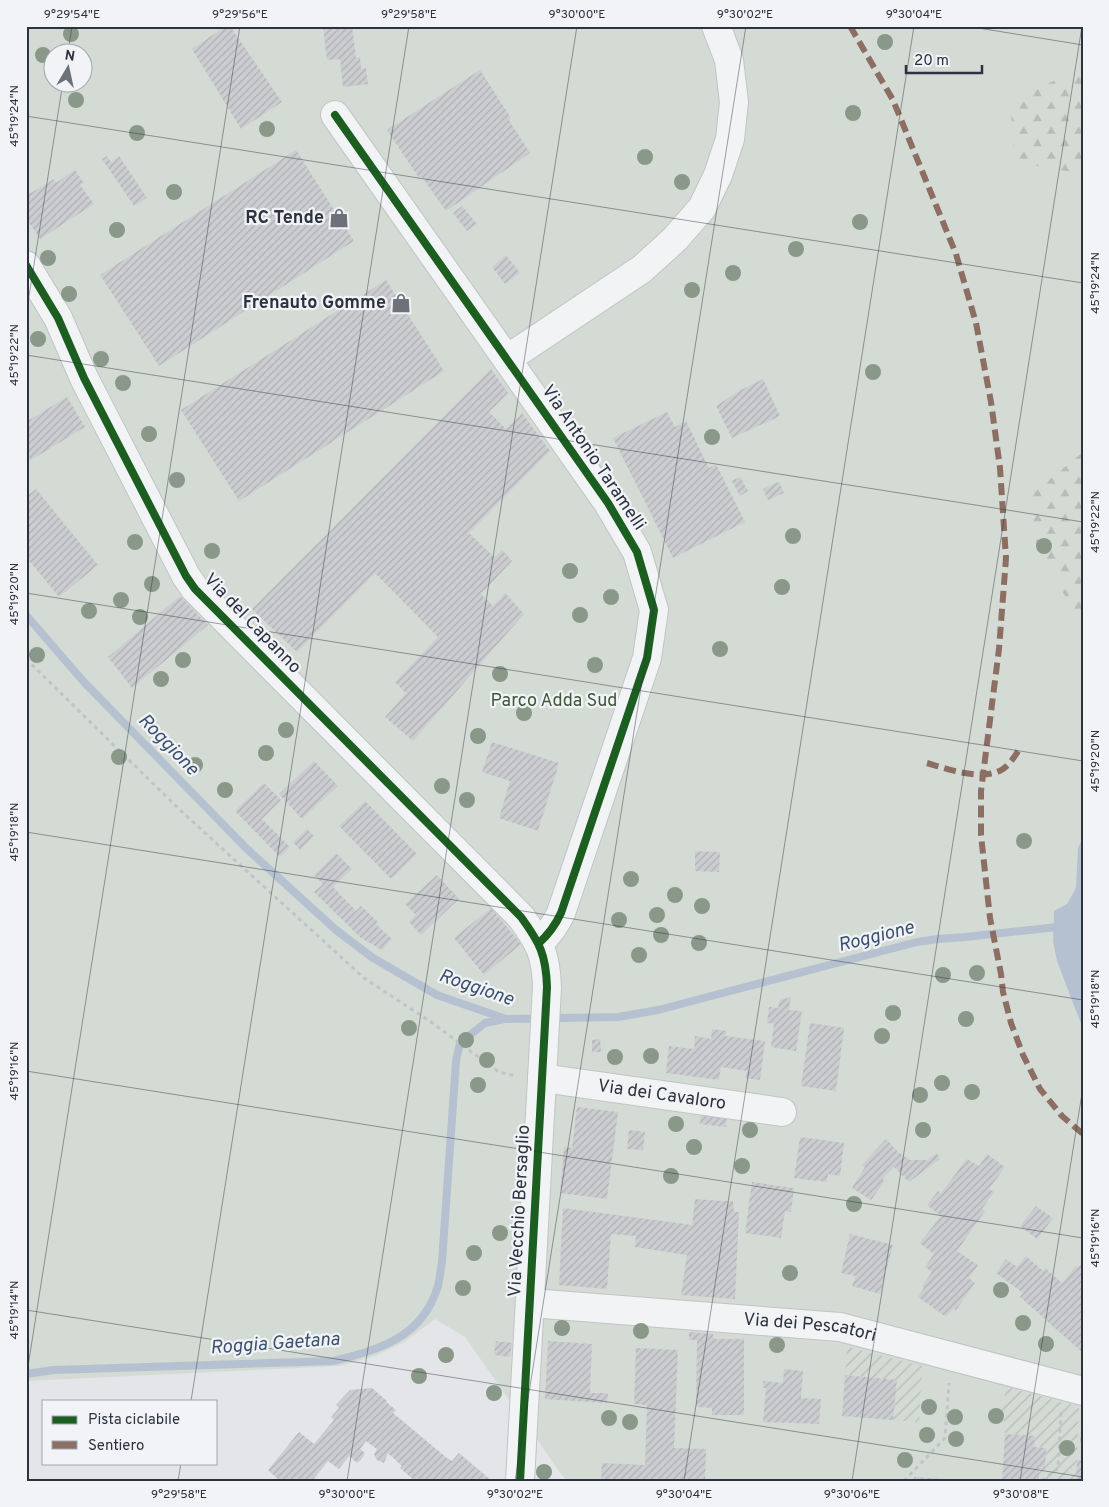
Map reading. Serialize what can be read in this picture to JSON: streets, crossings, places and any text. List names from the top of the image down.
{
  "streets": {
    "street": [
      "Via Antonio Taramelli",
      "Via del Capanno",
      "Via dei Cavaloro",
      "Via Vecchio Bersaglio",
      "Via dei Pescatori"
    ]
  },
  "crossings": [
    ["Via Antonio Taramelli", "Via del Capanno"],
    ["Via Antonio Taramelli", "Via Vecchio Bersaglio"],
    ["Via del Capanno", "Via Vecchio Bersaglio"],
    ["Via dei Cavaloro", "Via Vecchio Bersaglio"],
    ["Via Vecchio Bersaglio", "Via dei Pescatori"]
  ],
  "water": ["Roggione", "Roggia Gaetana"],
  "parks": ["Parco Adda Sud"],
  "places": {
    "shop": ["RC Tende", "Frenauto Gomme"]
  },
  "legend": ["Pista ciclabile", "Sentiero"],
  "scale_bar": "20 m",
  "north": "top",
  "coordinates": [
    "9°29'54\"E",
    "9°29'56\"E",
    "9°29'58\"E",
    "9°30'00\"E",
    "9°30'02\"E",
    "9°30'04\"E",
    "45°19'24\"N",
    "45°19'22\"N",
    "45°19'20\"N",
    "45°19'18\"N",
    "45°19'16\"N",
    "45°19'14\"N",
    "9°30'06\"E",
    "9°30'08\"E"
  ]
}
